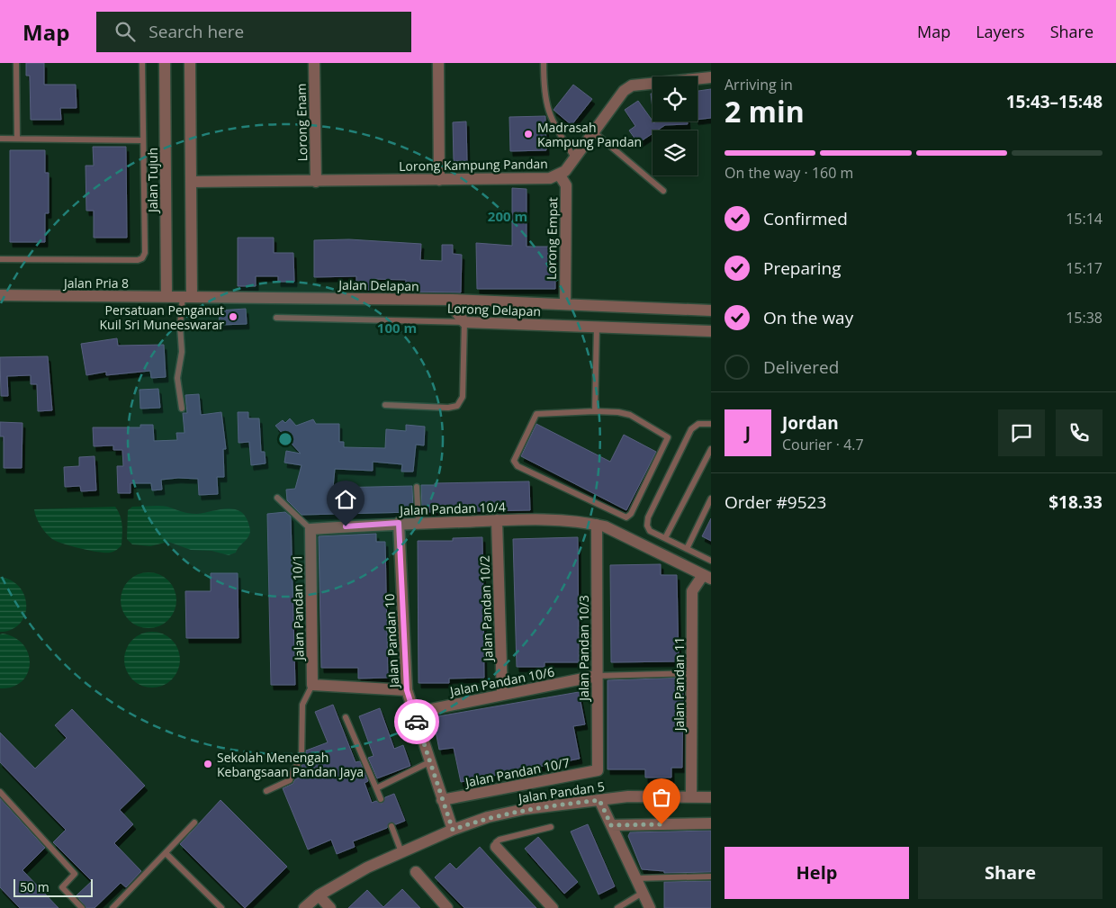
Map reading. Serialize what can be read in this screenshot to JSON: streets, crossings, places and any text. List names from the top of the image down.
{
  "streets": {
    "street": [
      "Lorong Enam",
      "Lorong Kampung Pandan",
      "Jalan Tujuh",
      "Lorong Empat",
      "Jalan Pria 8",
      "Jalan Delapan",
      "Lorong Delapan",
      "Jalan Pandan 10/4",
      "Jalan Pandan 10/1",
      "Jalan Pandan 10/2",
      "Jalan Pandan 10",
      "Jalan Pandan 10/3",
      "Jalan Pandan 10/6",
      "Jalan Pandan 11",
      "Jalan Pandan 10/7",
      "Jalan Pandan 5"
    ]
  },
  "crossings": [
    ["Lorong Enam", "Lorong Kampung Pandan"],
    ["Lorong Kampung Pandan", "Lorong Empat"],
    ["Jalan Tujuh", "Jalan Pria 8"],
    ["Lorong Empat", "Jalan Delapan"],
    ["Jalan Pria 8", "Jalan Delapan"],
    ["Jalan Pandan 10/4", "Jalan Pandan 10/1"],
    ["Jalan Pandan 10/4", "Jalan Pandan 10/2"],
    ["Jalan Pandan 10/4", "Jalan Pandan 10"],
    ["Jalan Pandan 10/4", "Jalan Pandan 10/3"],
    ["Jalan Pandan 10/4", "Jalan Pandan 11"],
    ["Jalan Pandan 10/2", "Jalan Pandan 10/6"],
    ["Jalan Pandan 10", "Jalan Pandan 10/6"],
    ["Jalan Pandan 10", "Jalan Pandan 10/7"],
    ["Jalan Pandan 10", "Jalan Pandan 5"],
    ["Jalan Pandan 10/3", "Jalan Pandan 10/6"],
    ["Jalan Pandan 10/3", "Jalan Pandan 10/7"],
    ["Jalan Pandan 11", "Jalan Pandan 5"]
  ],
  "places": ["Madrasah Kampung Pandan", "Persatuan Penganut Kuil Sri Muneeswarar", "Sekolah Menengah Kebangsaan Pandan Jaya"],
  "scale_bar": "50 m",
  "page": {
    "header": "Map",
    "search": "Search here",
    "nav": ["Map", "Layers", "Share"],
    "heading": ["2 min", "Arriving in", "15:43–15:48"],
    "panel": [
      "Jordan",
      "Courier · 4.7",
      "Order #9523",
      "$18.33"
    ],
    "bar": "On the way · 160 m",
    "list": [
      ["Confirmed", "15:14"],
      ["Preparing", "15:17"],
      ["On the way", "15:38"],
      "Delivered"
    ],
    "round": "J",
    "buttons": ["Help", "Share"],
    "scale": "50 m"
  },
  "rings": ["200 m", "100 m"]
}
